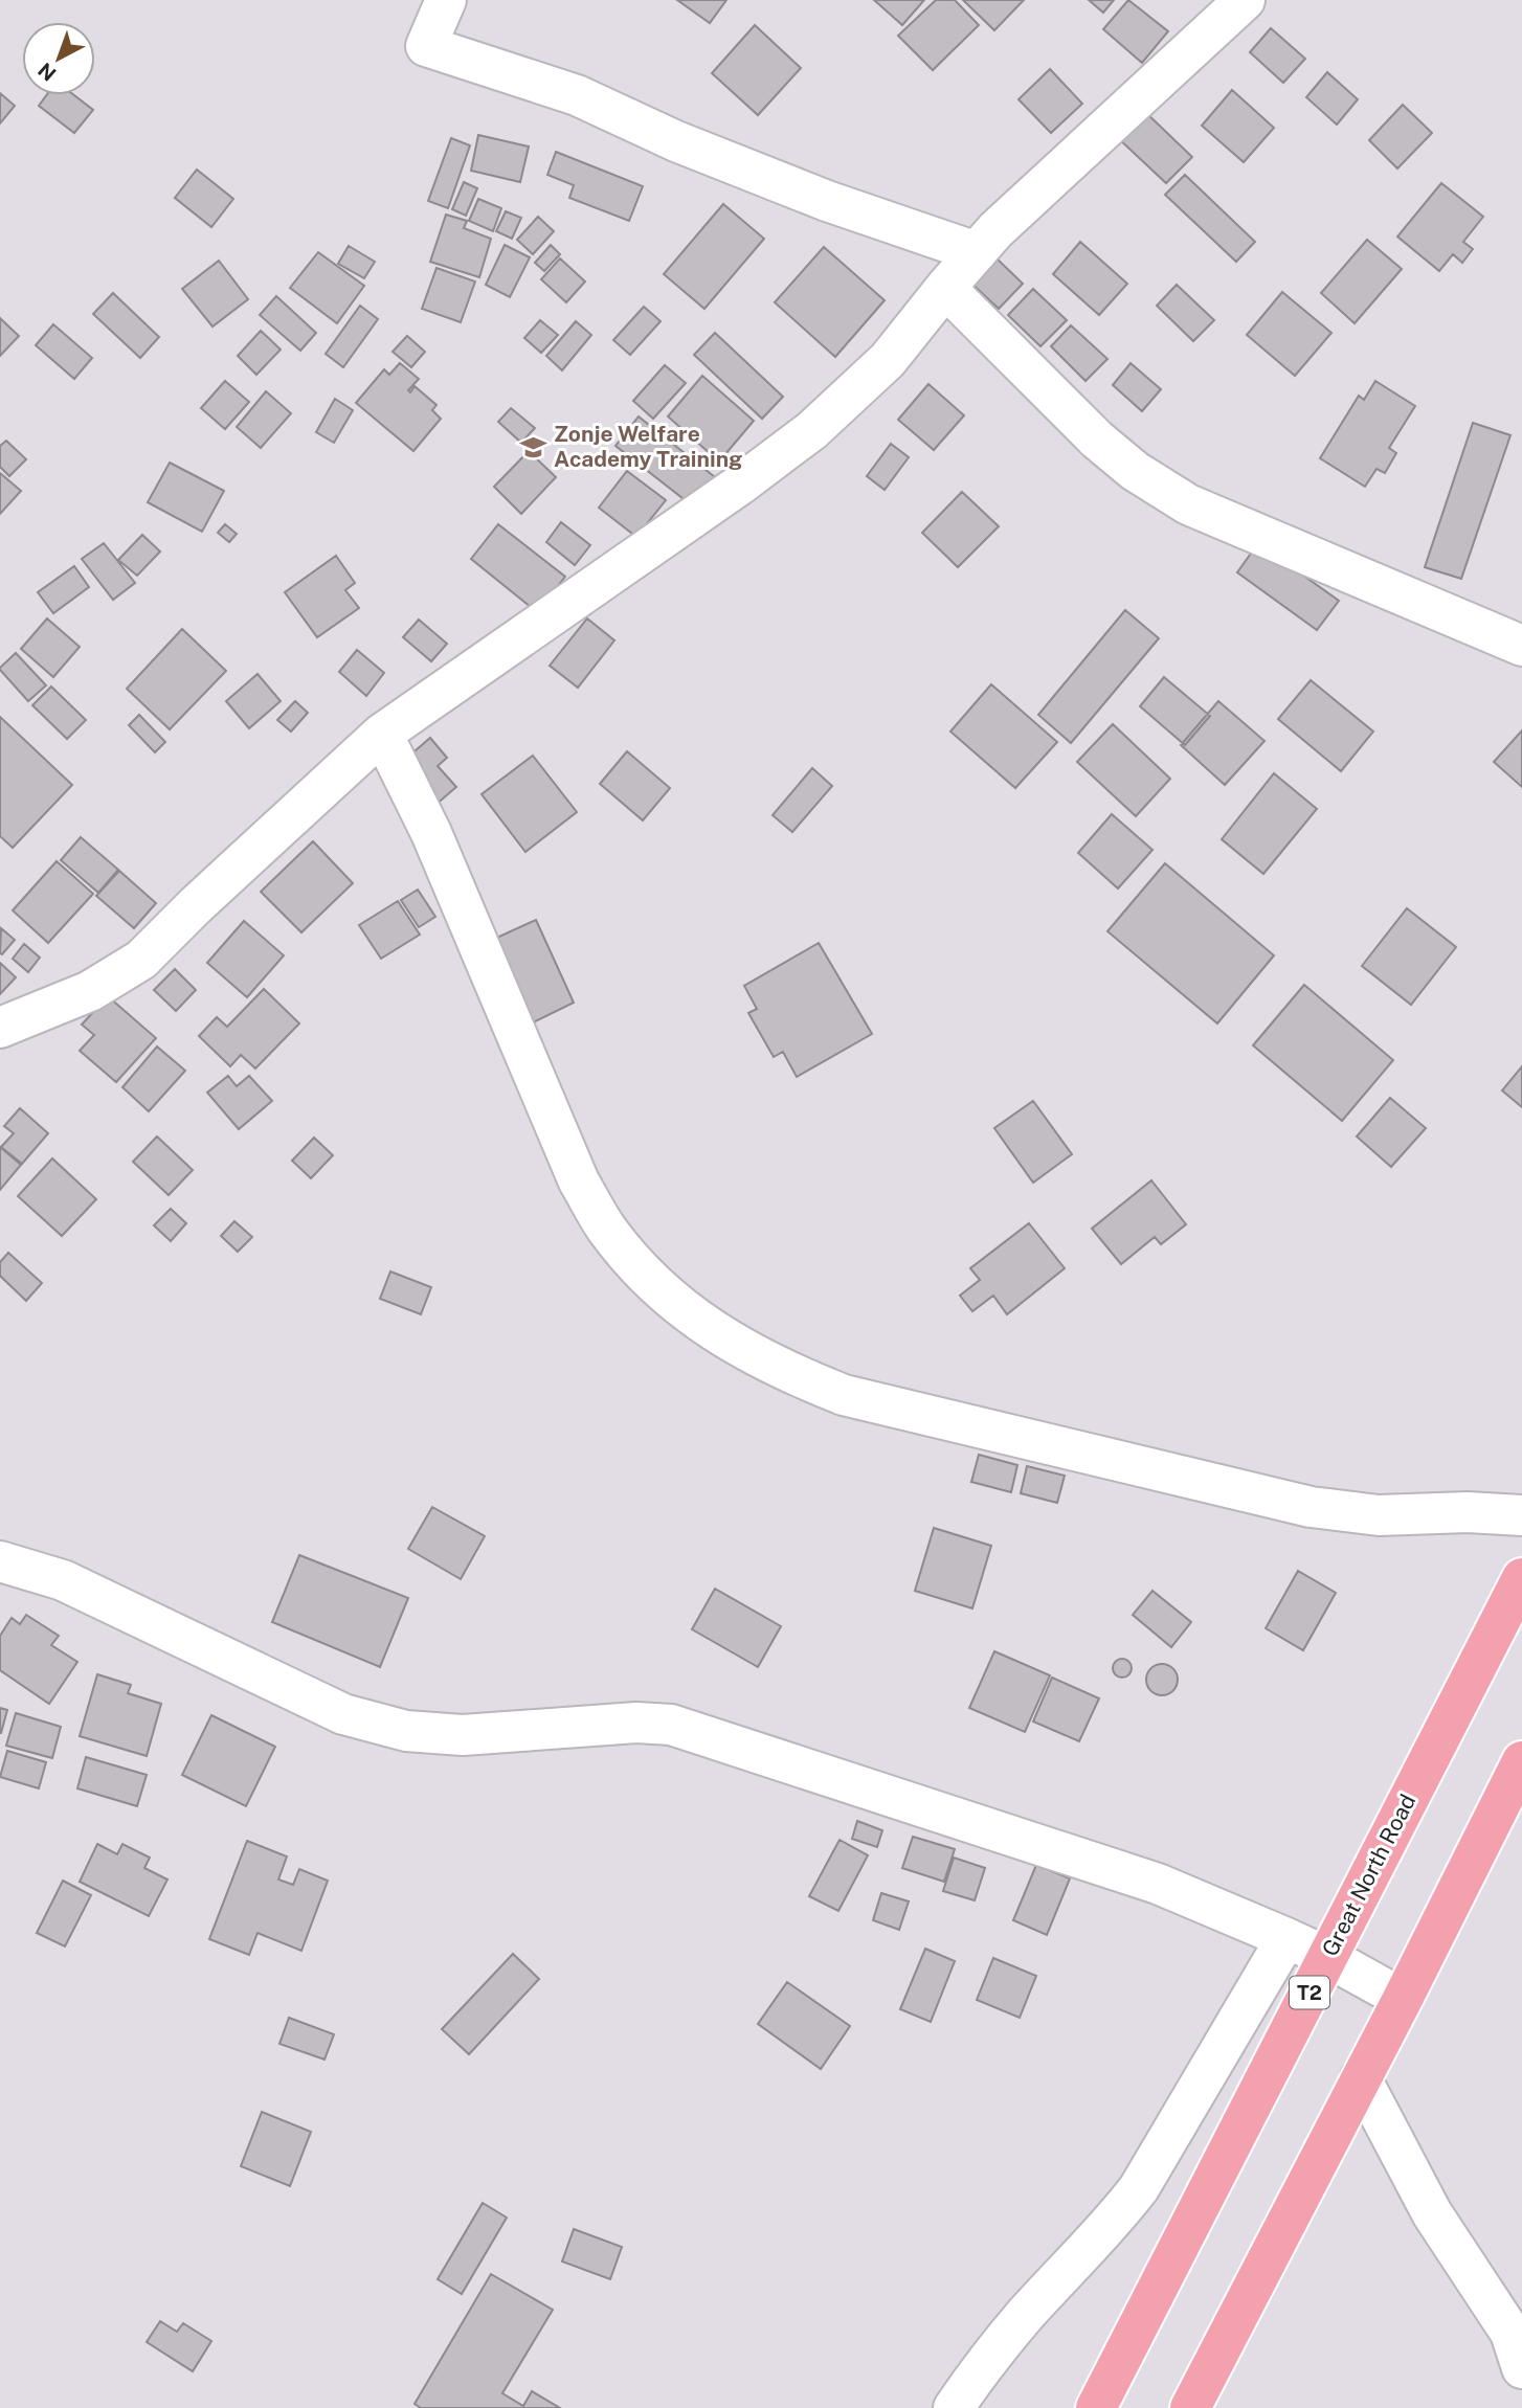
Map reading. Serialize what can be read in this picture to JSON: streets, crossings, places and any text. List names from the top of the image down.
{
  "streets": {
    "highway": ["Great North Road", "T2"]
  },
  "places": {
    "school or university": ["Zonje Welfare Academy Training"]
  },
  "north": "bottom left"
}
